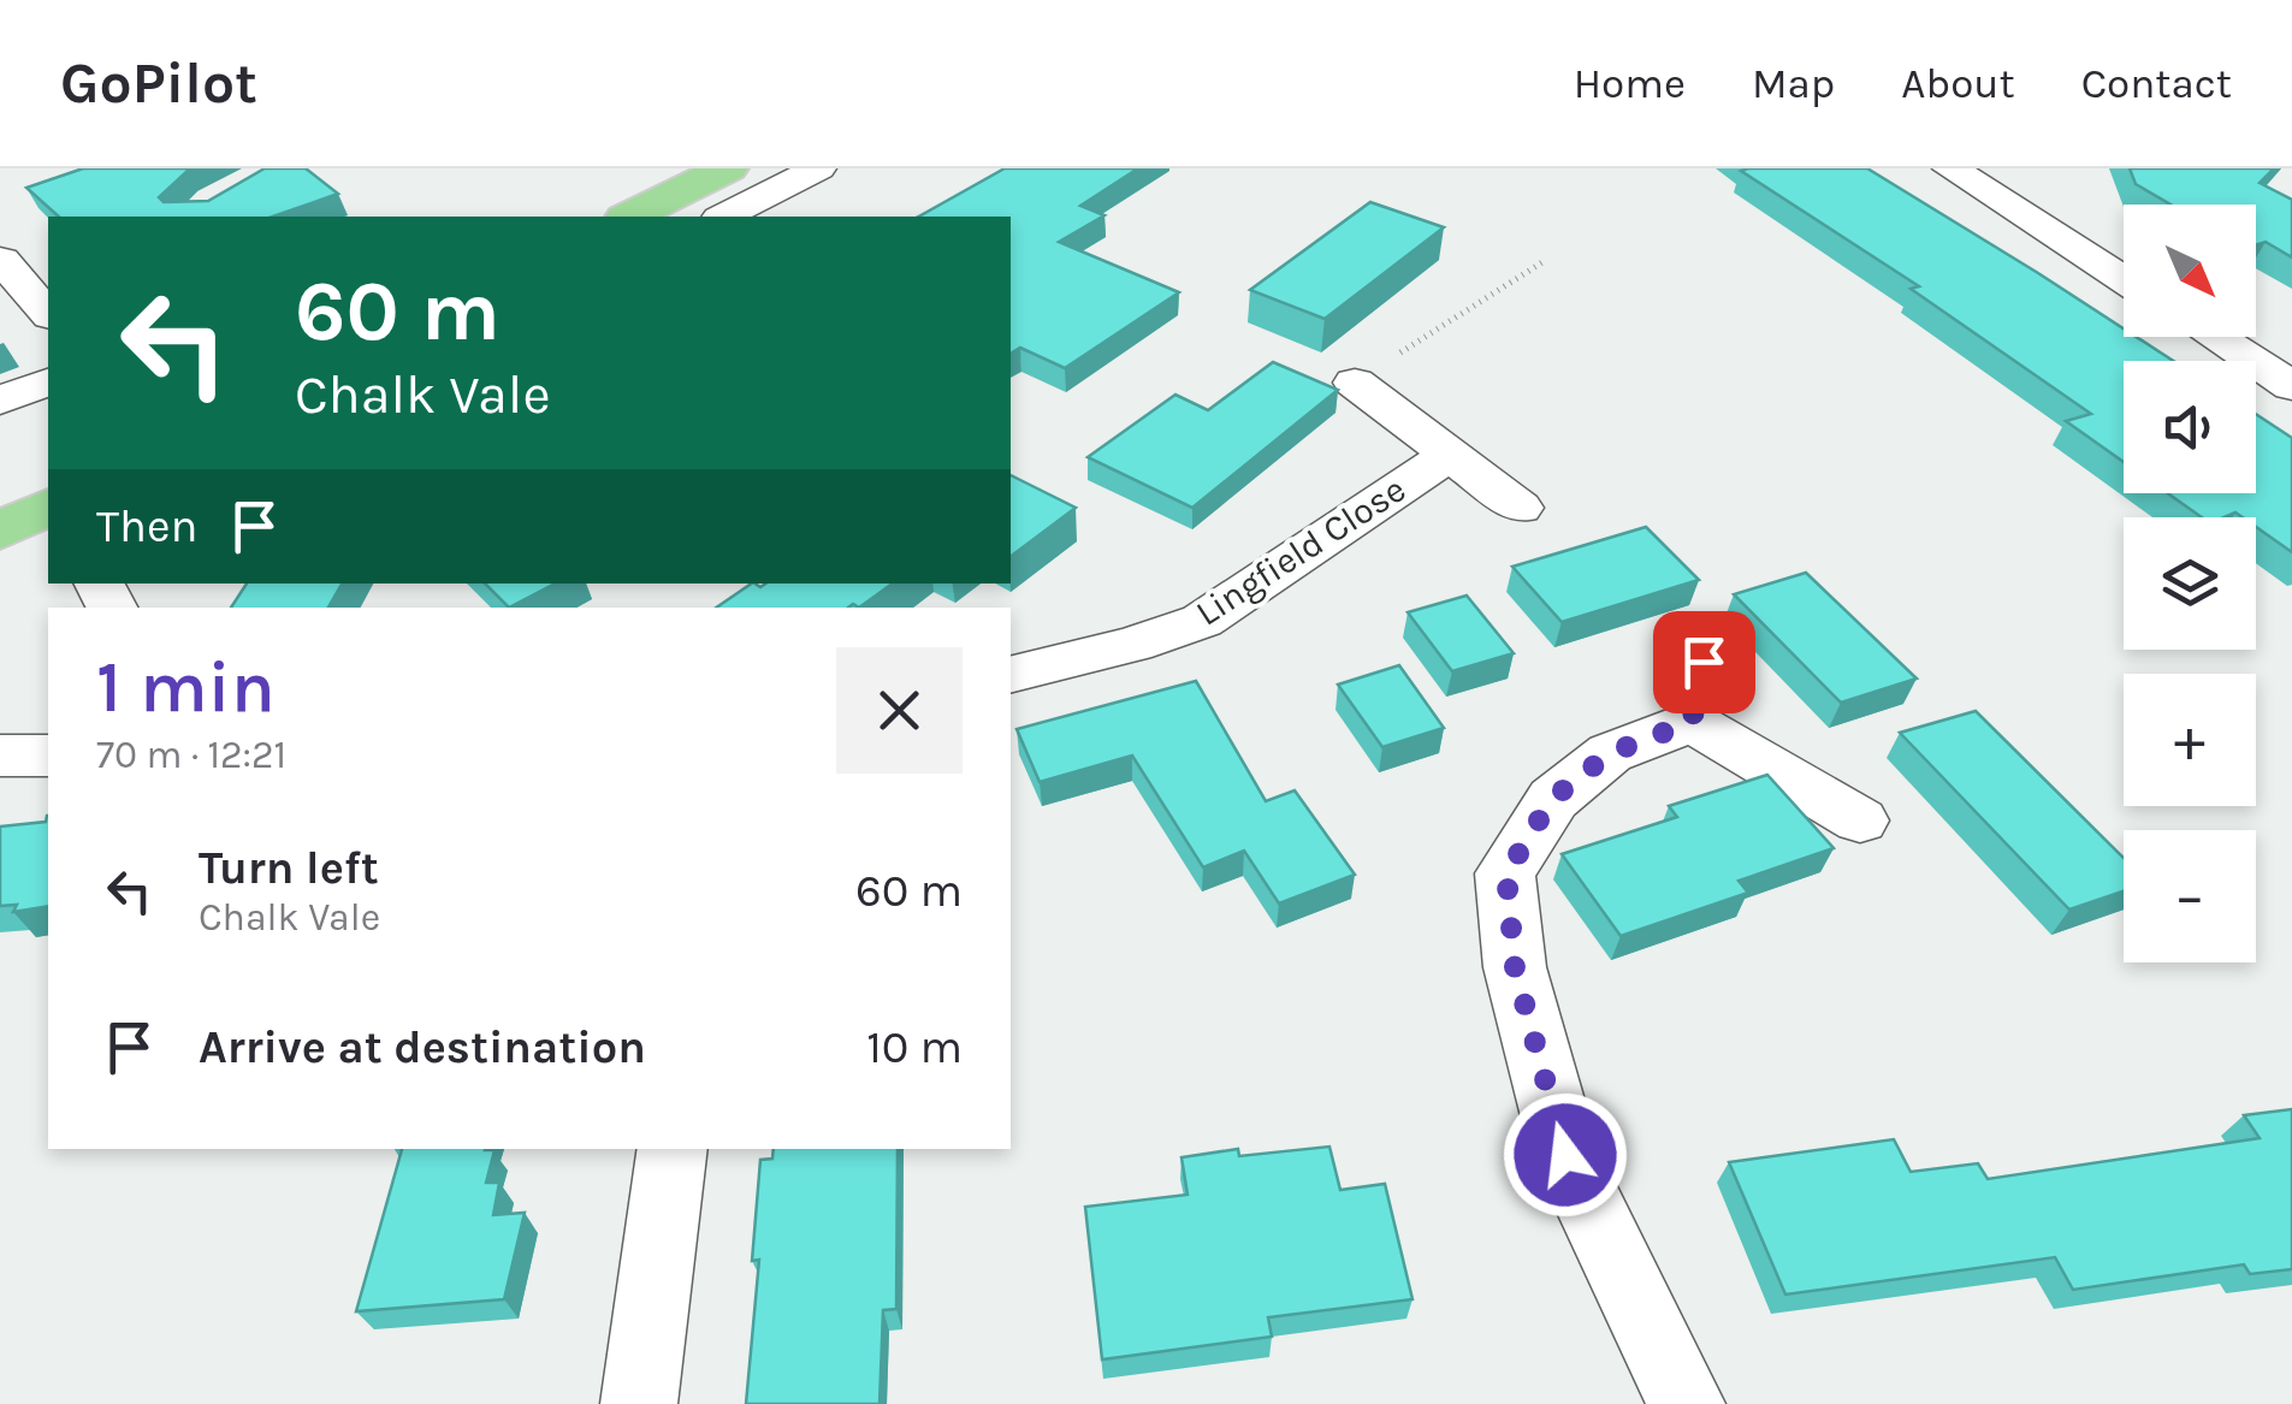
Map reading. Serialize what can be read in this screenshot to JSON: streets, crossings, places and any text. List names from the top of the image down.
{
  "streets": {
    "street": ["Lingfield Close"]
  },
  "north": "bottom right",
  "page": {
    "header": "GoPilot",
    "nav": [
      "Home",
      "Map",
      "About",
      "Contact"
    ],
    "map_buttons": ["+", "−"],
    "turn": ["60 m", "Chalk Vale"],
    "then": "Then",
    "heading": ["1 min", "70 m · 12:21"],
    "list": [
      {
        "name": "Turn left",
        "note": "Chalk Vale",
        "value": "60 m"
      },
      {
        "name": "Arrive at destination",
        "value": "10 m"
      }
    ]
  }
}
